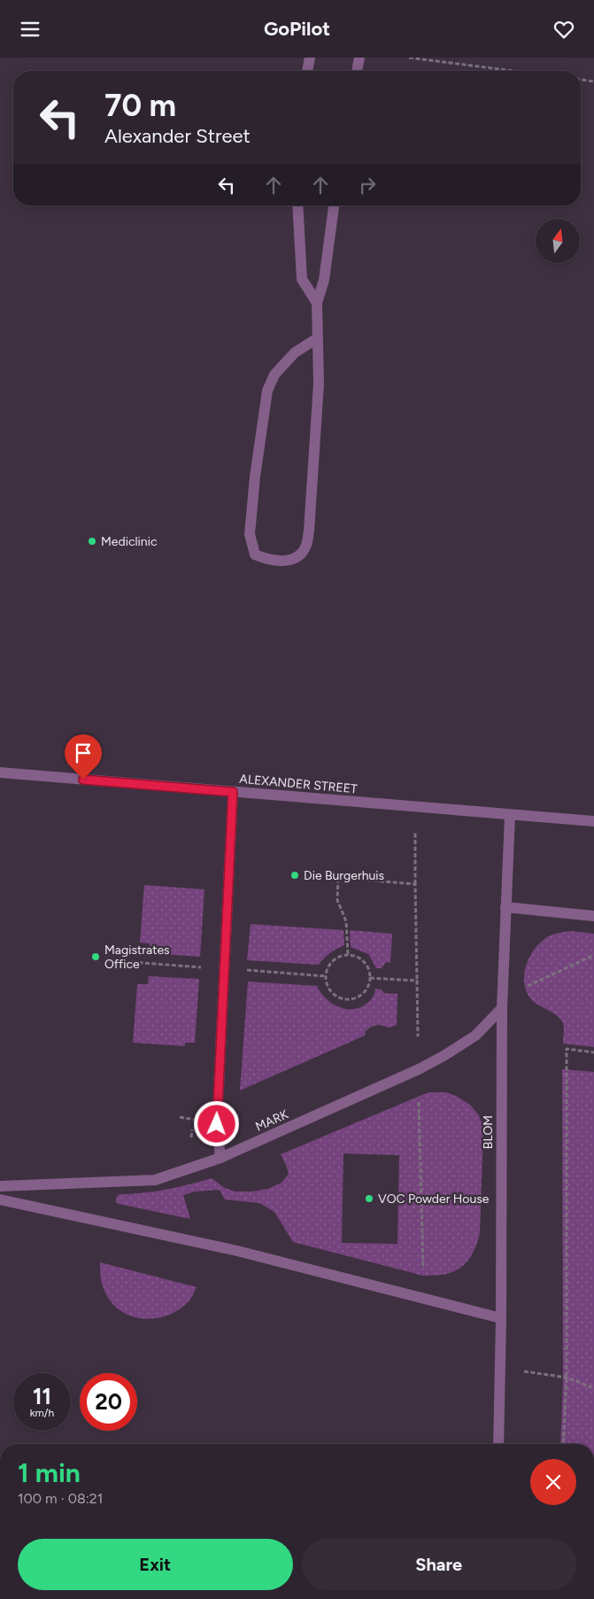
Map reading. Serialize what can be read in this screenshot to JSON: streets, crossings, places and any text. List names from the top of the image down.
{
  "streets": {
    "street": ["ALEXANDER STREET", "MARK", "BLOM"]
  },
  "crossings": [
    ["ALEXANDER STREET", "BLOM"],
    ["MARK", "BLOM"]
  ],
  "places": [
    "Mediclinic",
    "Die Burgerhuis",
    "Magistrates Office",
    "VOC Powder House"
  ],
  "north": "top",
  "page": {
    "header": "GoPilot",
    "turn": ["70 m", "Alexander Street"],
    "speed": "11 km/h",
    "limit": "20",
    "heading": ["1 min", "100 m · 08:21"],
    "buttons": ["Exit", "Share"]
  }
}
